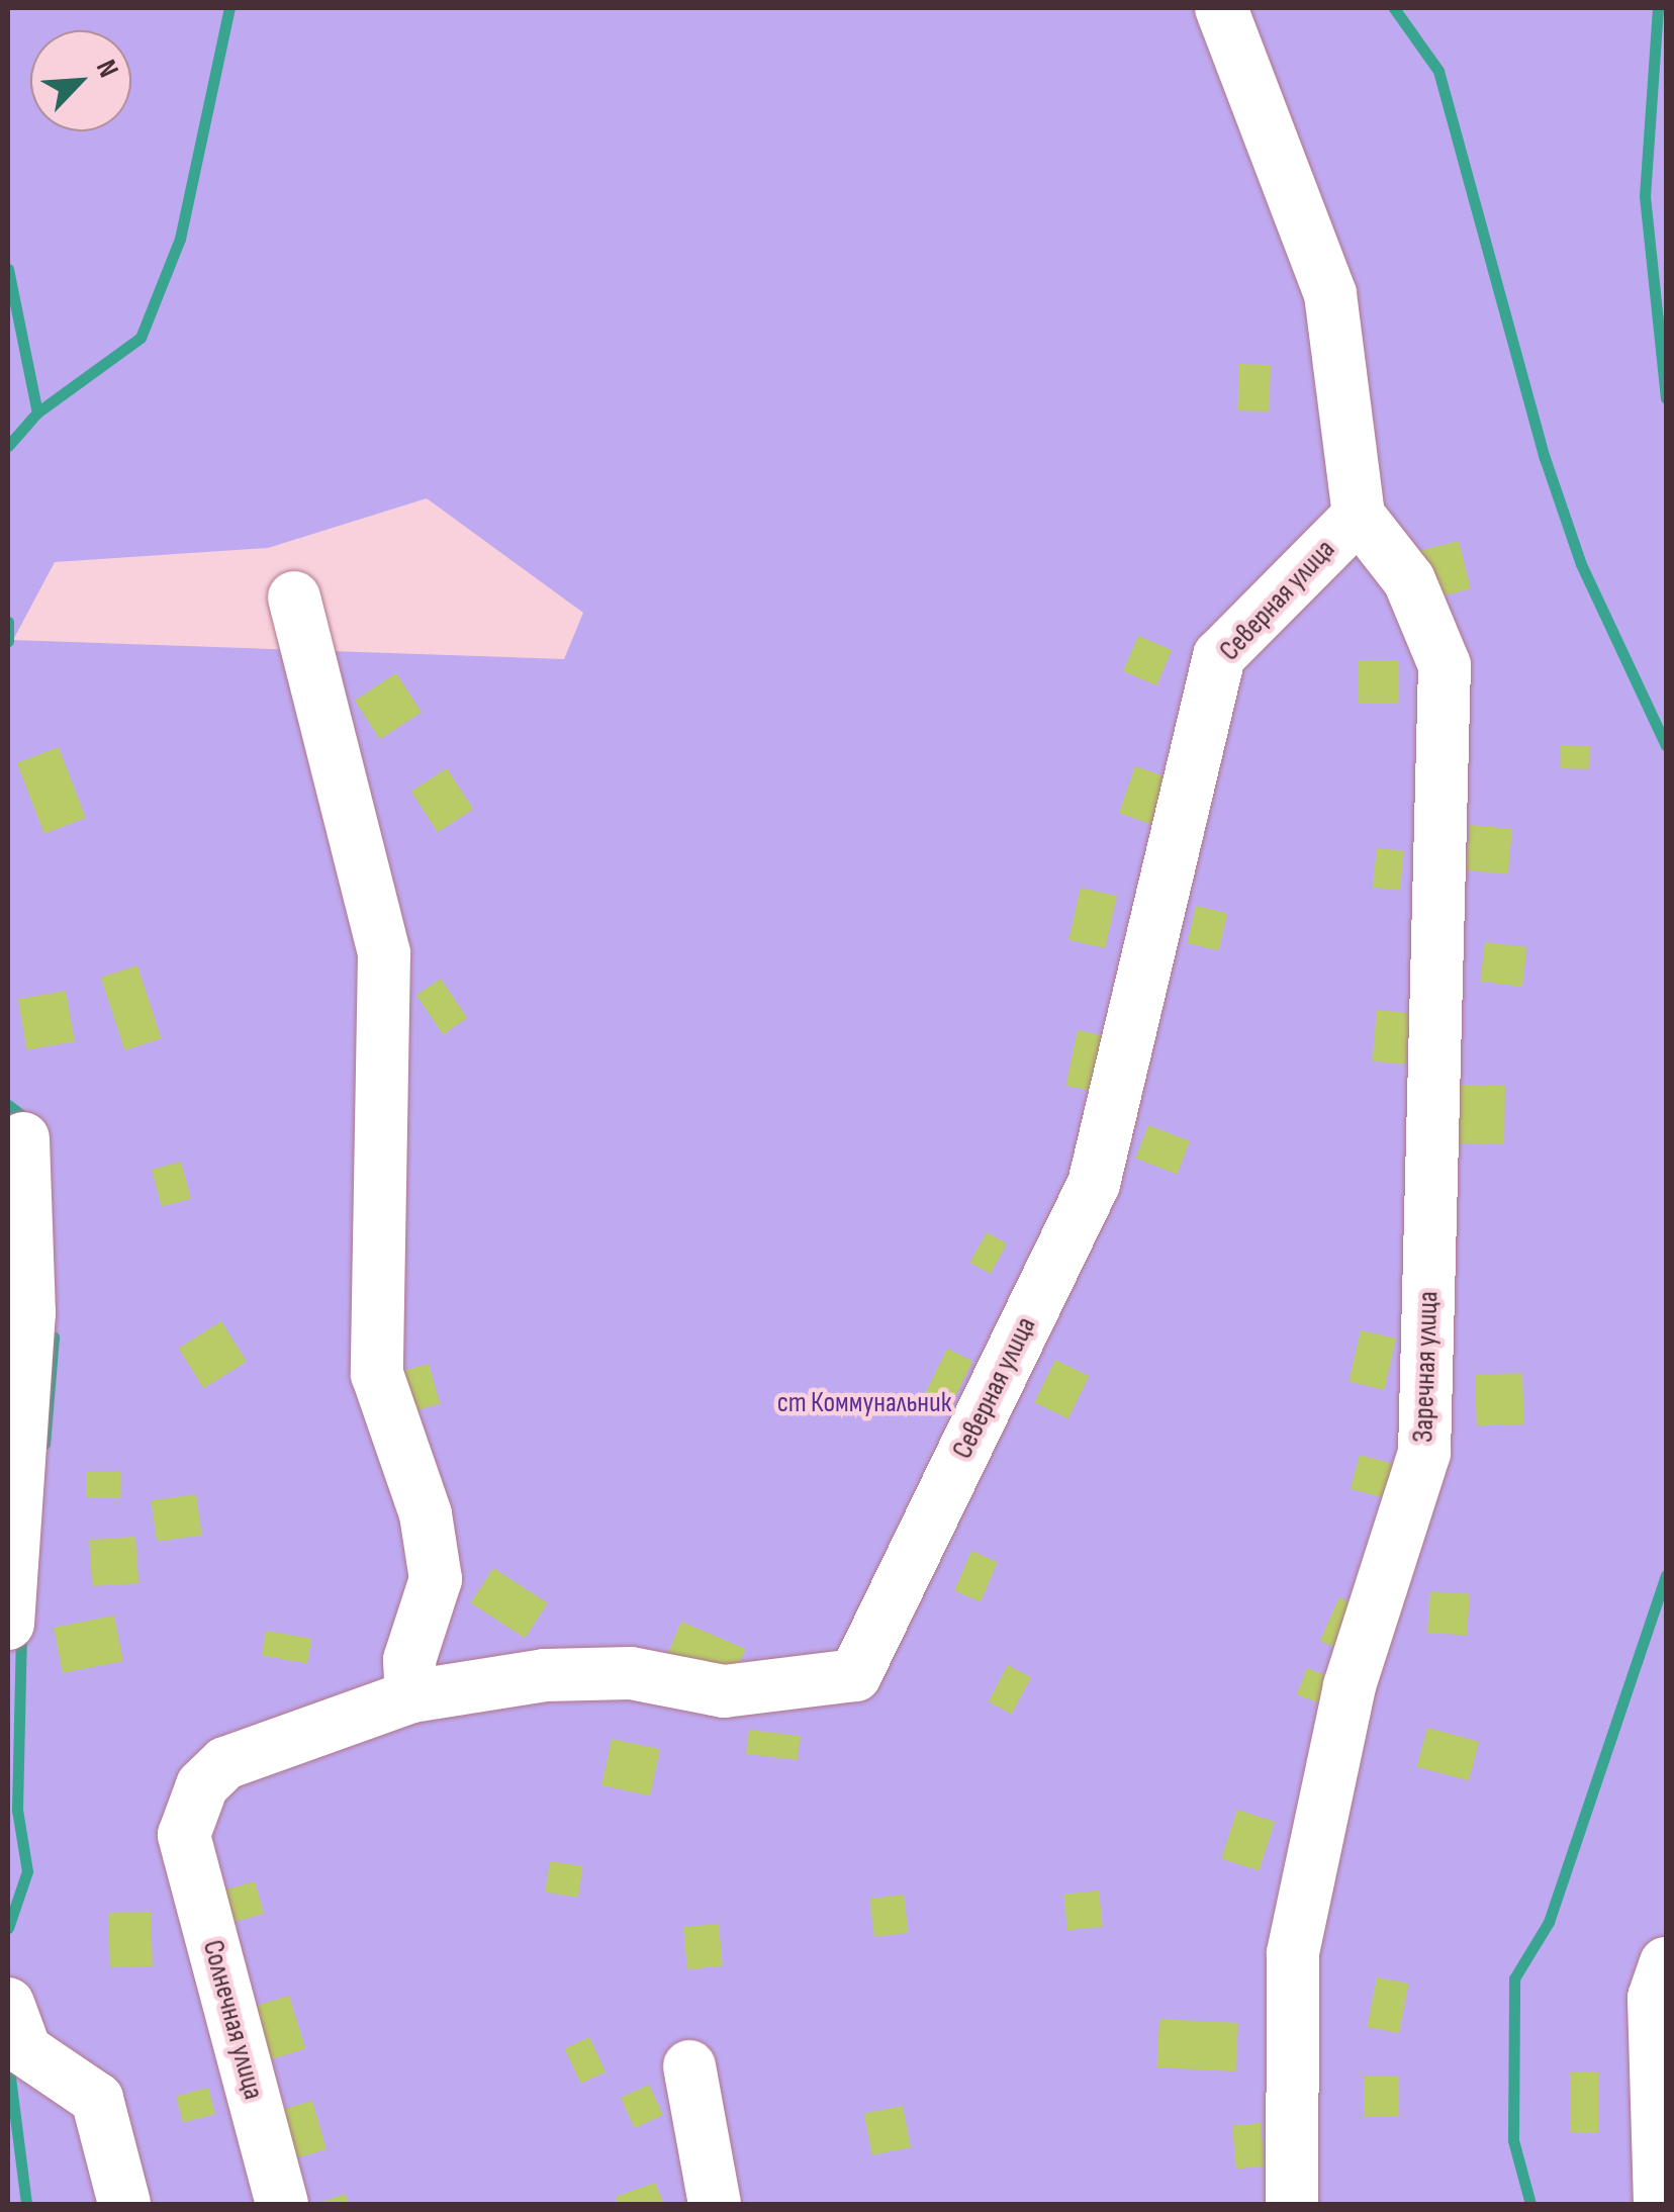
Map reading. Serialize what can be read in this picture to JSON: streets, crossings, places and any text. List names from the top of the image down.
{
  "streets": {
    "street": ["Северная улица", "Заречная улица", "Солнечная улица"]
  },
  "crossings": [
    ["Северная улица", "Заречная улица"],
    ["Северная улица", "Солнечная улица"]
  ],
  "parks": ["ст Коммунальник"],
  "north": "top right"
}
